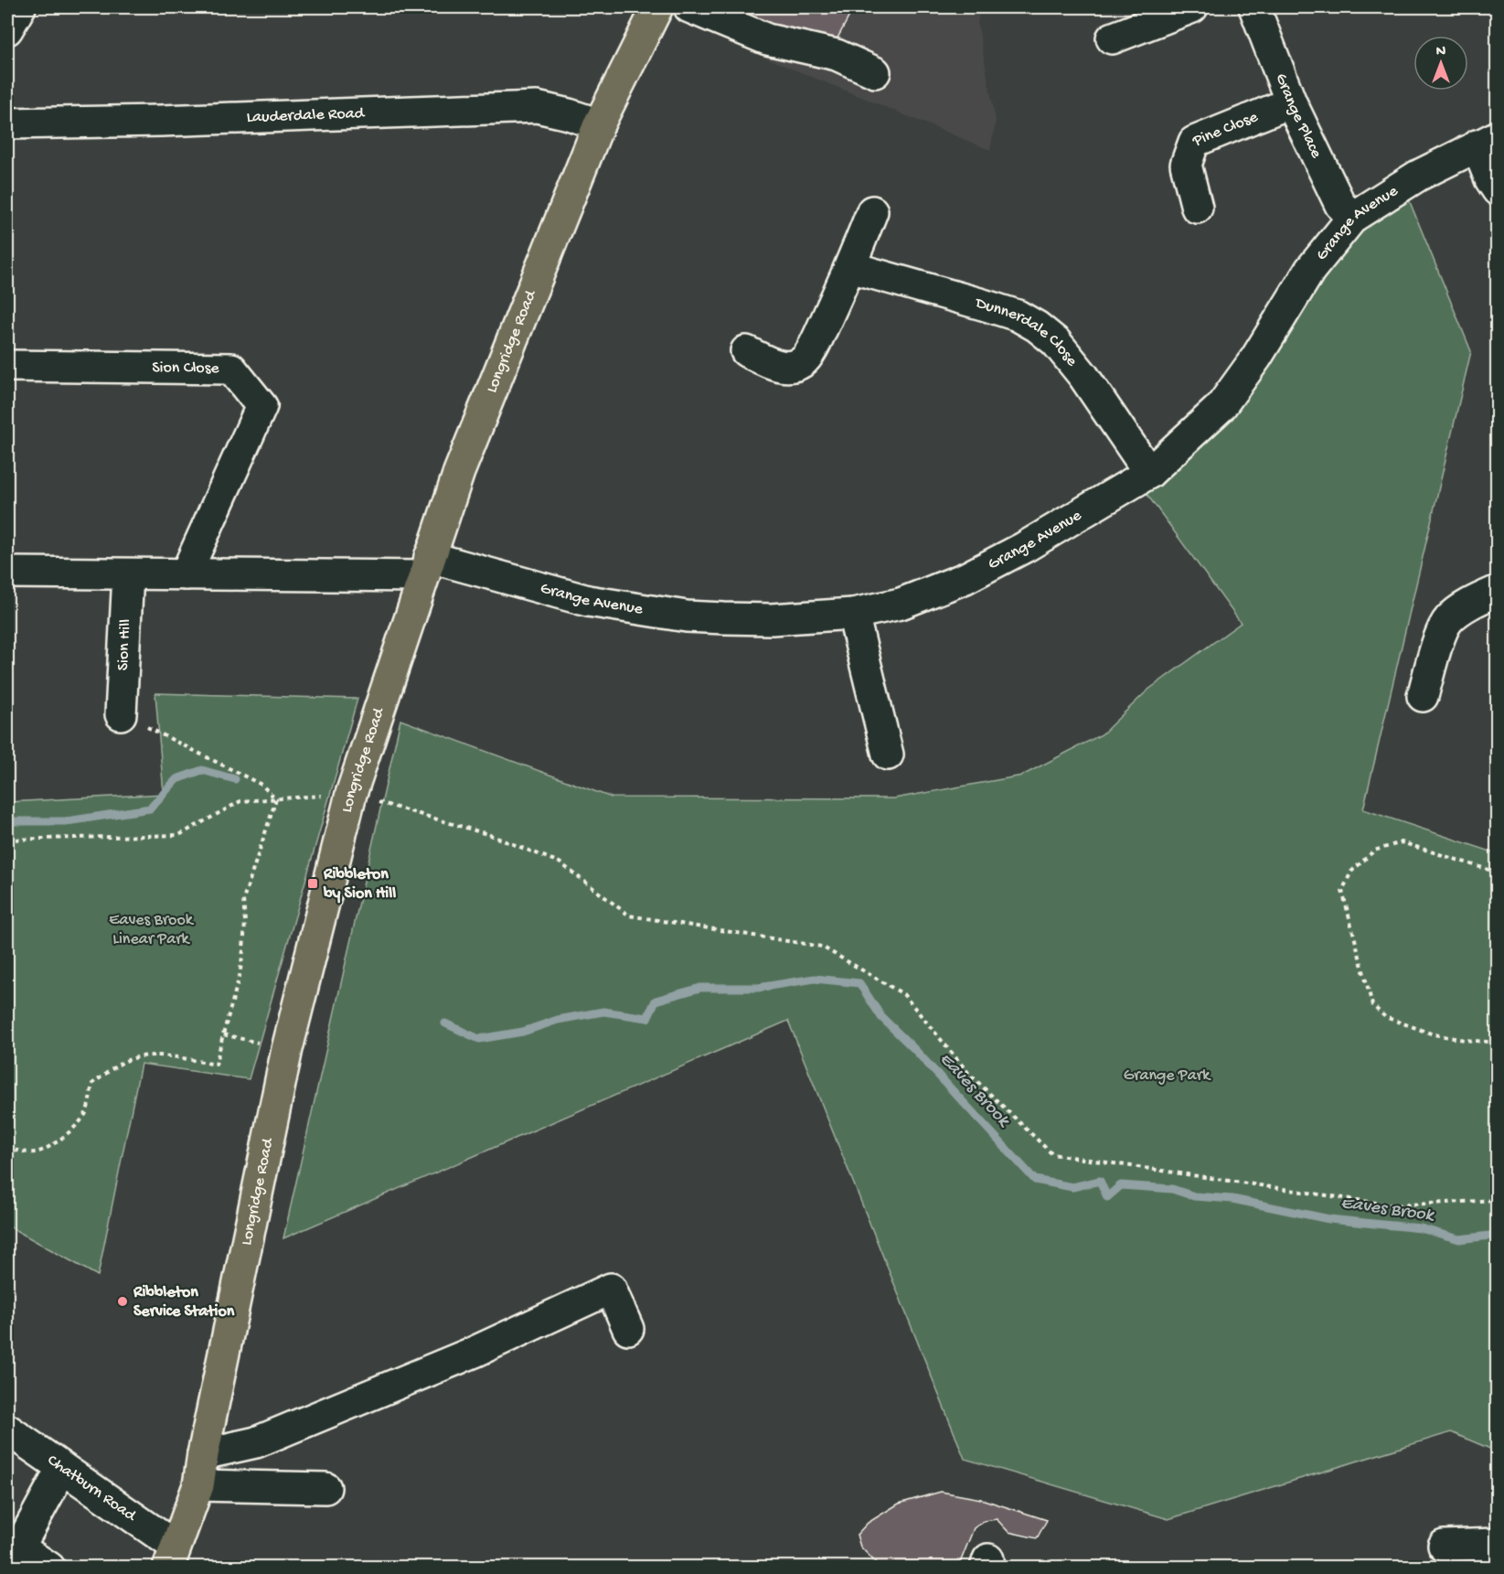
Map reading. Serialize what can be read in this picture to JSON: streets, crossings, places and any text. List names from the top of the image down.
{
  "streets": {
    "main road": ["Longridge Road"],
    "street": [
      "Grange Place",
      "Lauderdale Road",
      "Pine Close",
      "Grange Avenue",
      "Dunnerdale Close",
      "Sion Close",
      "Sion Hill",
      "Chatburn Road"
    ]
  },
  "crossings": [
    ["Grange Place", "Pine Close"],
    ["Grange Place", "Grange Avenue"],
    ["Lauderdale Road", "Longridge Road"],
    ["Grange Avenue", "Dunnerdale Close"],
    ["Grange Avenue", "Longridge Road"],
    ["Longridge Road", "Chatburn Road"]
  ],
  "water": ["Eaves Brook"],
  "parks": ["Eaves Brook Linear Park", "Grange Park"],
  "places": {
    "transit": ["Ribbleton by Sion Hill"],
    "other": ["Ribbleton Service Station"]
  },
  "north": "top"
}
